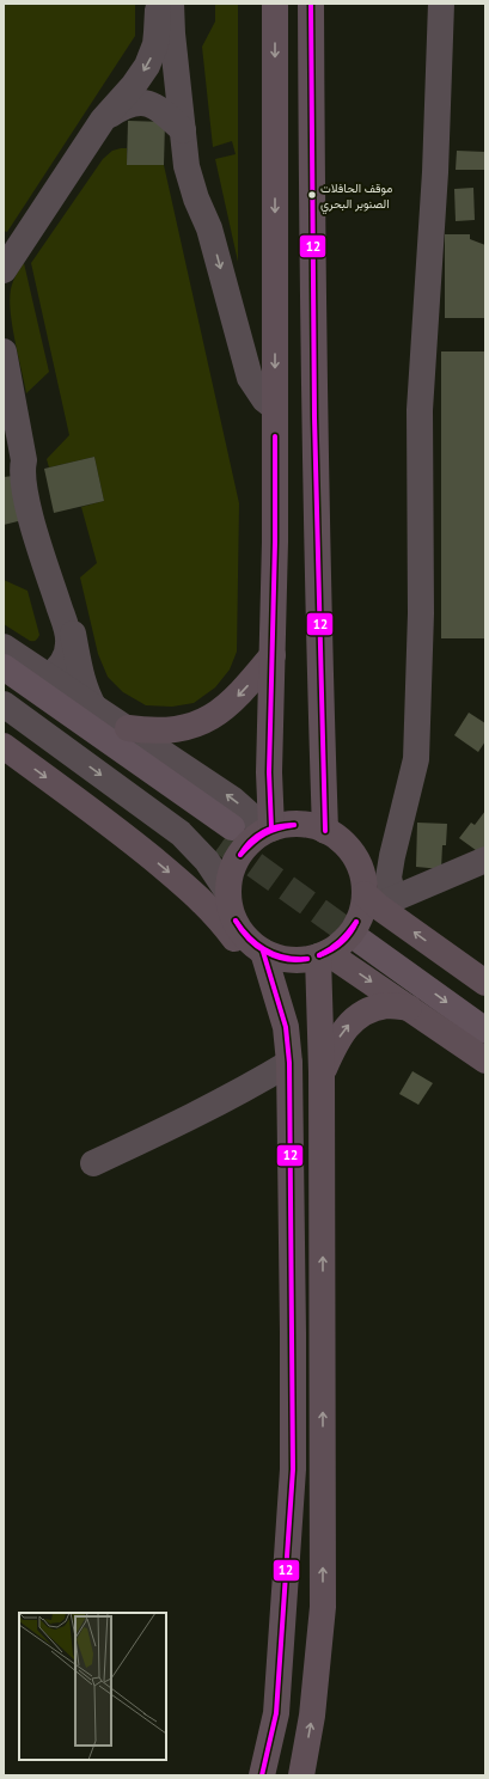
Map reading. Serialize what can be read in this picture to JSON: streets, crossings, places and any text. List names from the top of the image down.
{
  "places": ["موقف الحافلات الصنوبر البحري"],
  "lines": ["transit line 12"]
}
